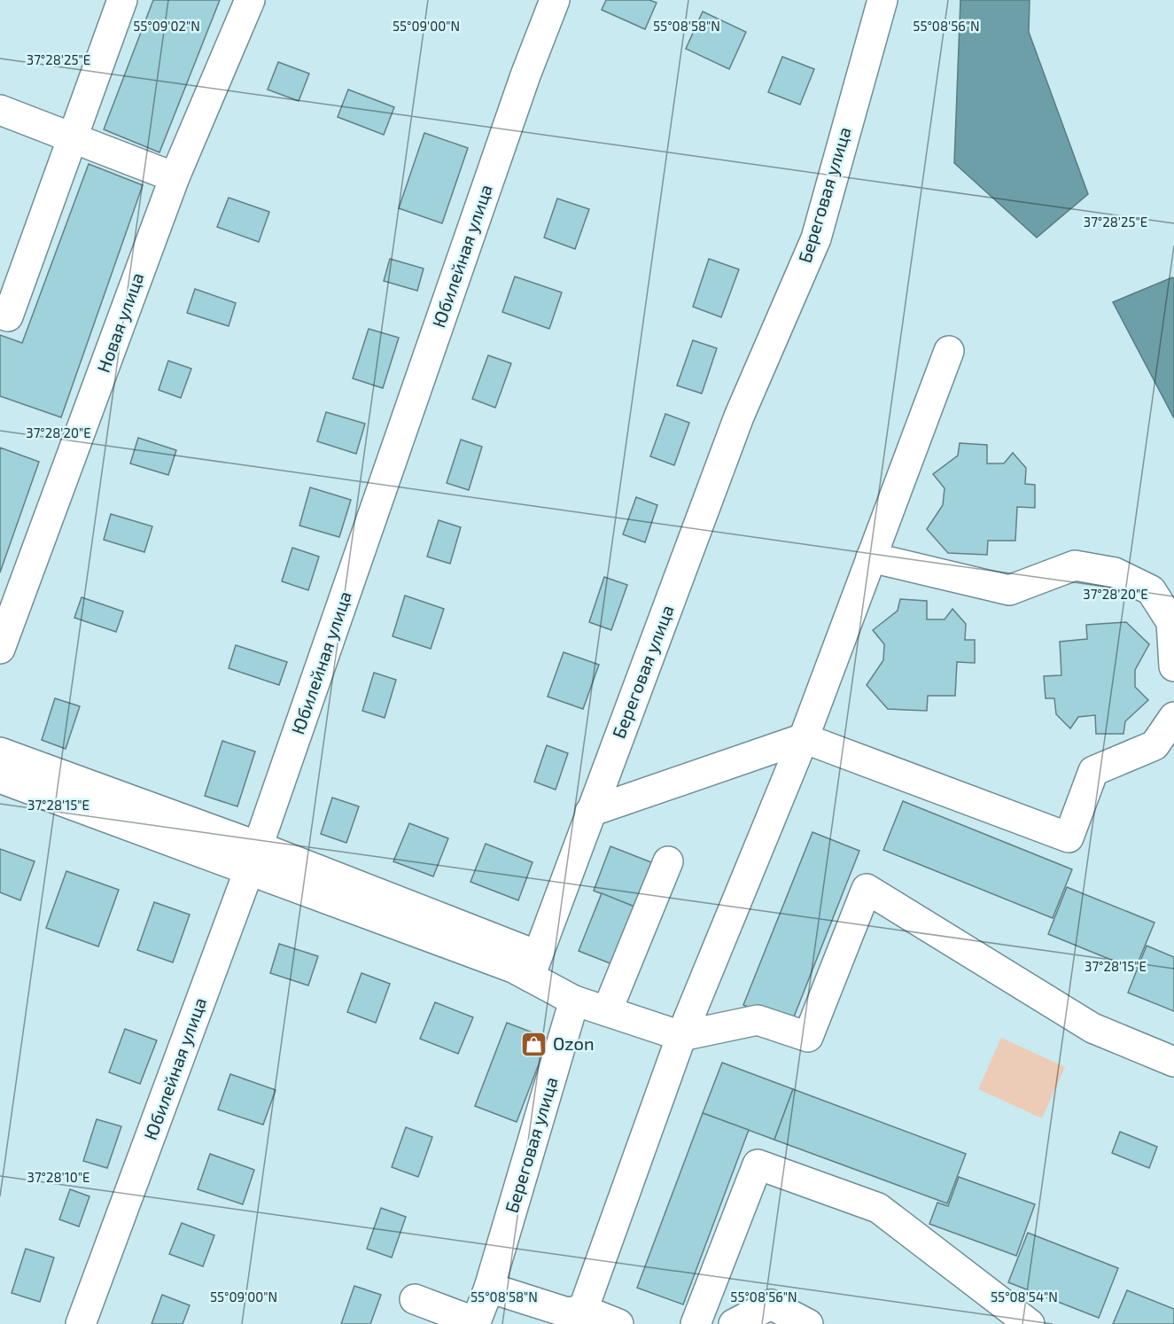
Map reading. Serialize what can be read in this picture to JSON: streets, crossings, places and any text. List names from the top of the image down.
{
  "streets": {
    "street": ["Береговая улица", "Юбилейная улица", "Новая улица"]
  },
  "places": {
    "shop": ["Ozon"]
  },
  "coordinates": [
    "55°09'02\"N",
    "55°09'00\"N",
    "55°08'58\"N",
    "55°08'56\"N",
    "37°28'25\"E",
    "37°28'20\"E",
    "37°28'15\"E",
    "37°28'10\"E",
    "55°08'54\"N"
  ]
}
